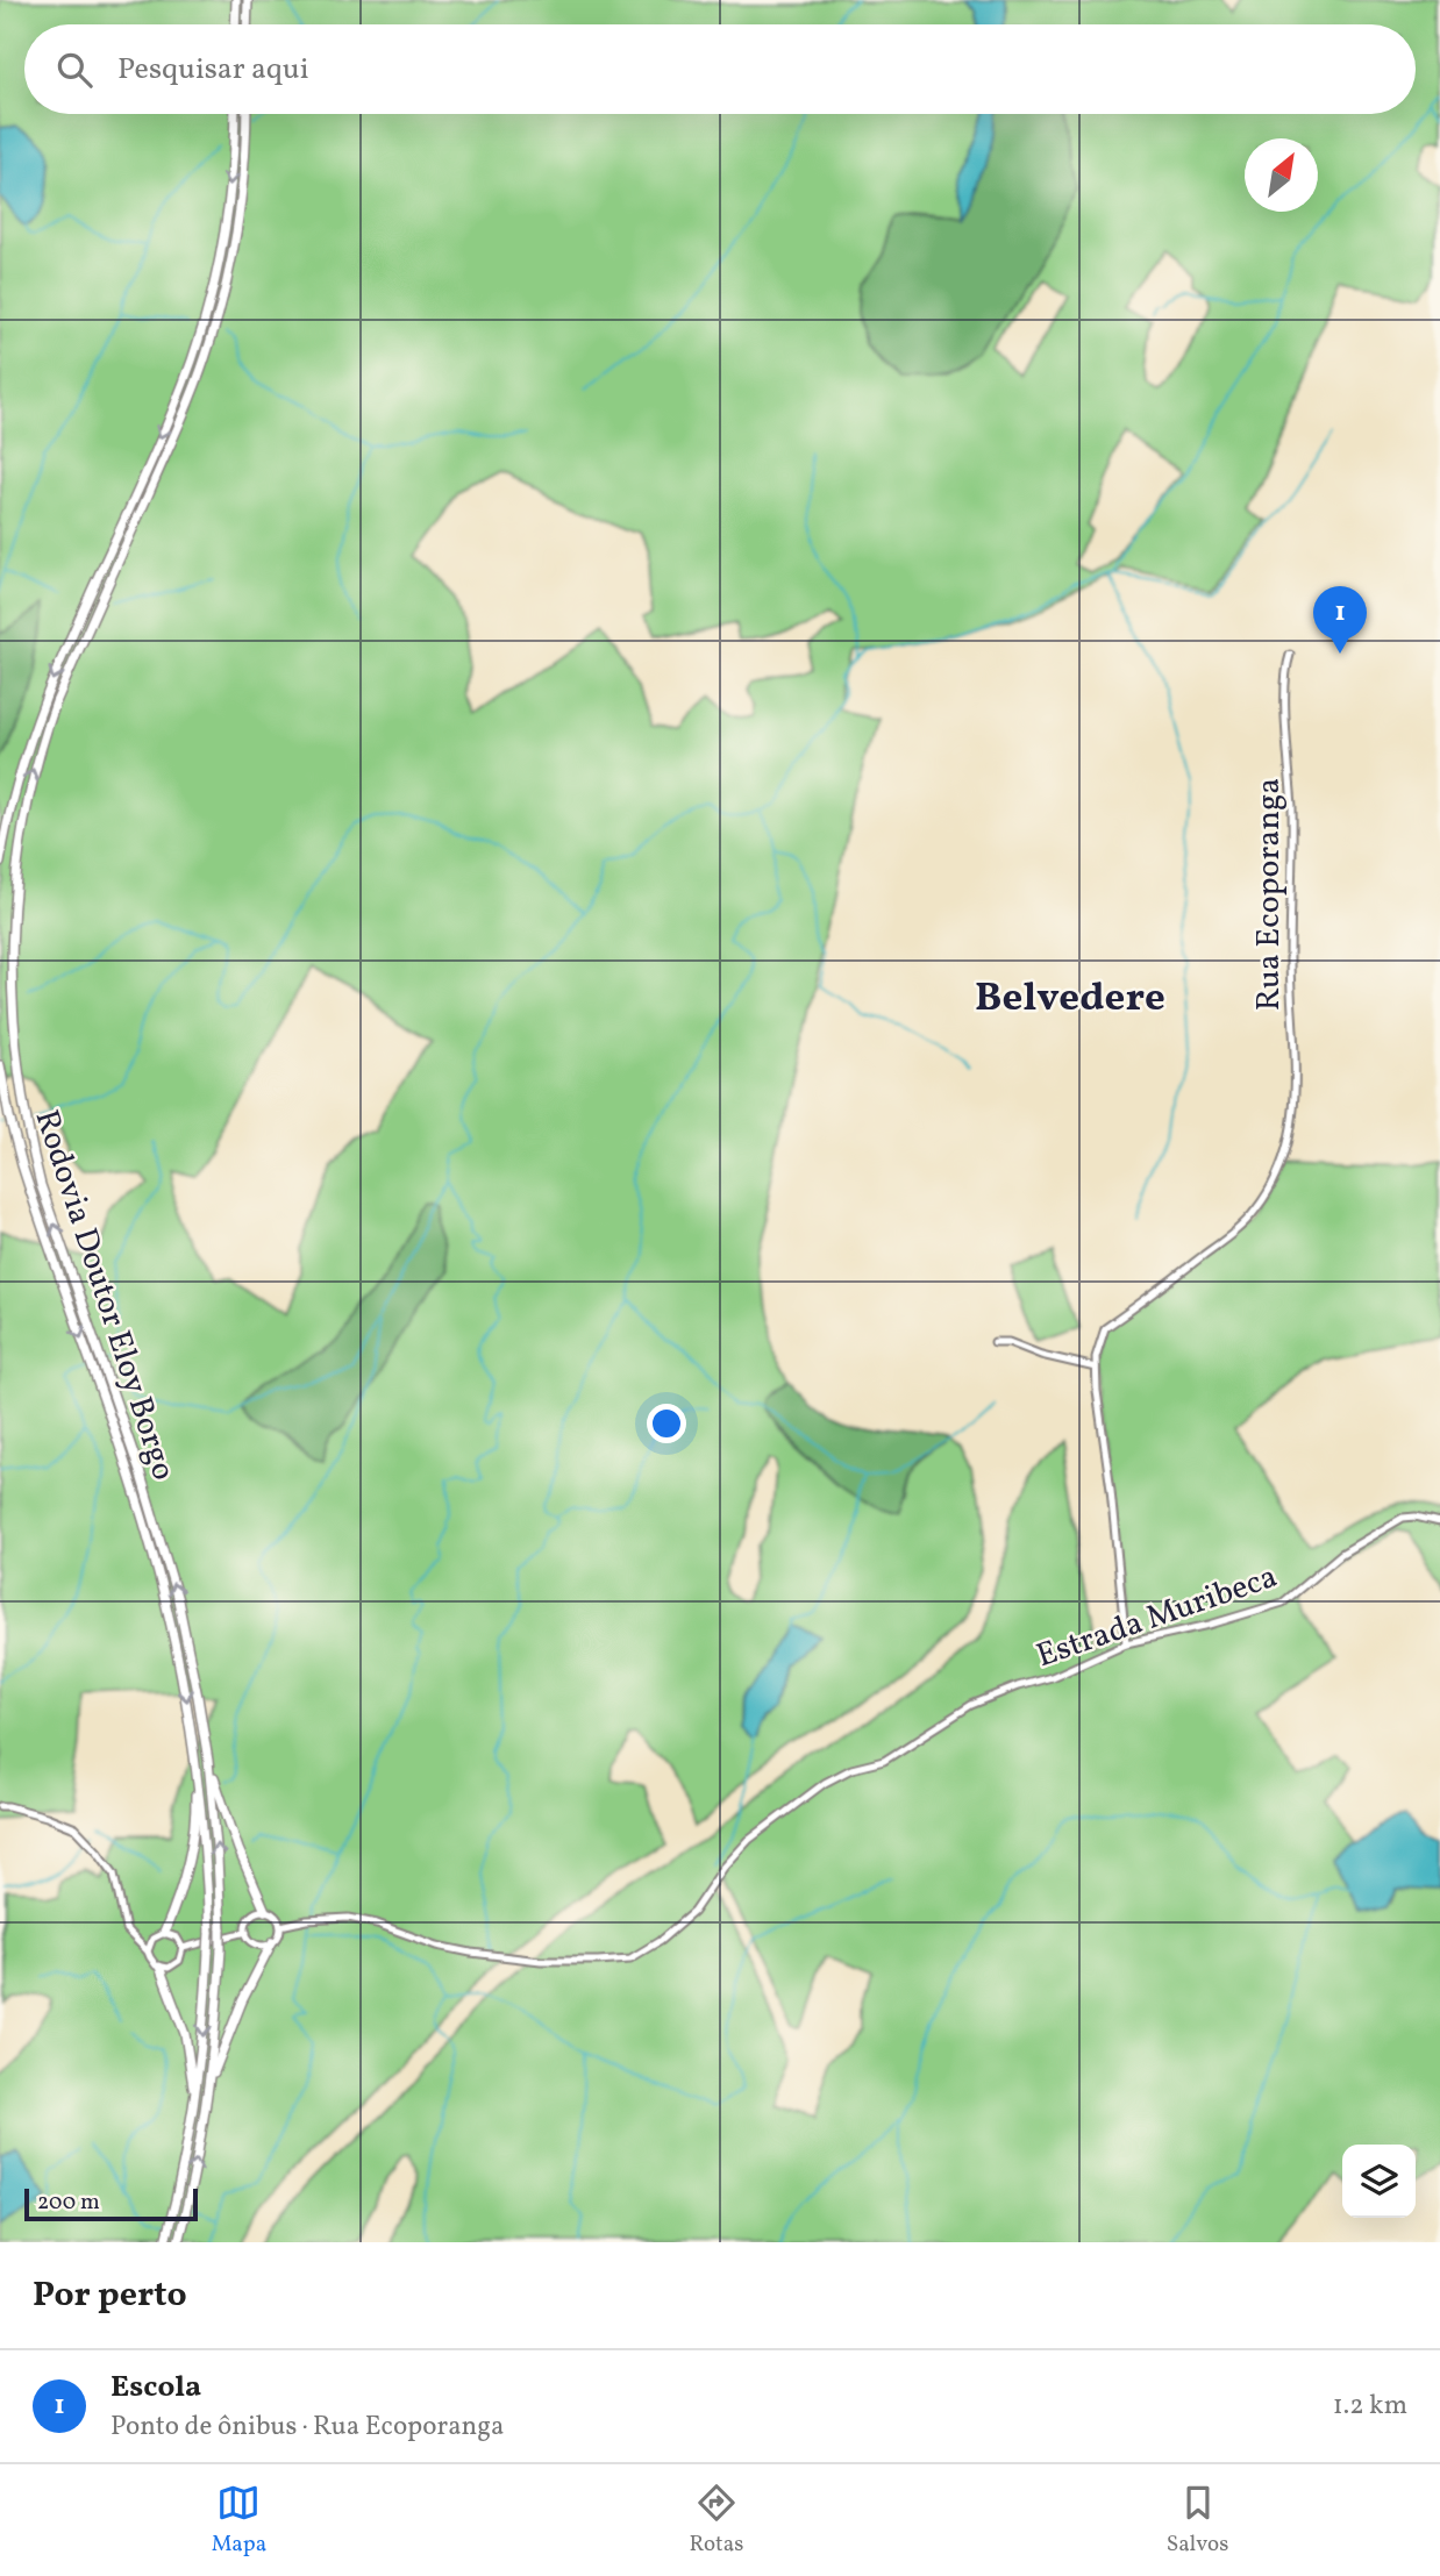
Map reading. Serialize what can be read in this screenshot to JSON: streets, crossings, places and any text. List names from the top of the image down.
{
  "streets": {
    "highway": ["Rodovia Doutor Eloy Borgo"],
    "street": ["Rua Ecoporanga", "Estrada Muribeca"]
  },
  "districts": ["Belvedere"],
  "scale_bar": "200 m",
  "north": "top right",
  "page": {
    "search": "Pesquisar aqui",
    "pins": "1",
    "scale": "200 m",
    "heading": "Por perto",
    "list": [
      {
        "mark": "1",
        "name": "Escola",
        "note": "Ponto de ônibus · Rua Ecoporanga",
        "value": "1.2 km"
      }
    ],
    "nav": ["Mapa", "Rotas", "Salvos"]
  }
}
